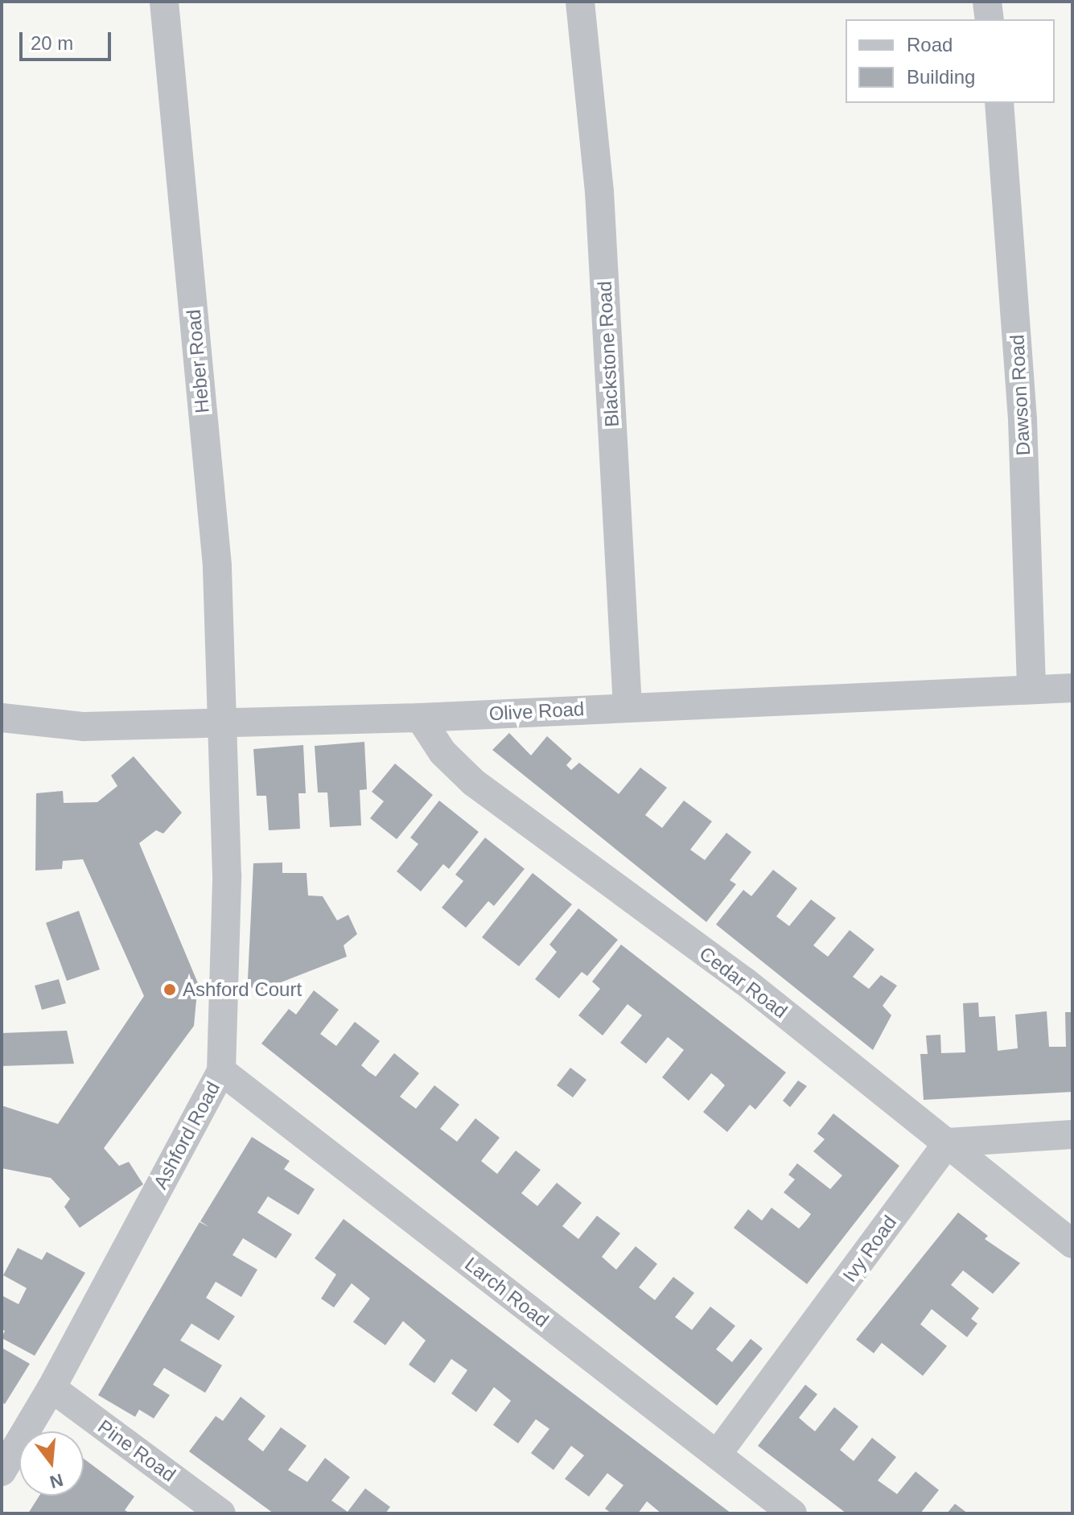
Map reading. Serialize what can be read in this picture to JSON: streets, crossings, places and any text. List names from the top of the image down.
{
  "streets": {
    "street": [
      "Blackstone Road",
      "Heber Road",
      "Dawson Road",
      "Olive Road",
      "Cedar Road",
      "Ashford Road",
      "Ivy Road",
      "Larch Road",
      "Pine Road"
    ]
  },
  "crossings": [
    ["Blackstone Road", "Olive Road"],
    ["Heber Road", "Olive Road"],
    ["Heber Road", "Ashford Road"],
    ["Dawson Road", "Olive Road"],
    ["Olive Road", "Cedar Road"],
    ["Olive Road", "Ashford Road"],
    ["Cedar Road", "Ivy Road"],
    ["Ashford Road", "Larch Road"],
    ["Ashford Road", "Pine Road"],
    ["Ivy Road", "Larch Road"]
  ],
  "places": ["Ashford Court"],
  "legend": ["Road", "Building"],
  "scale_bar": "20 m",
  "north": "bottom"
}
